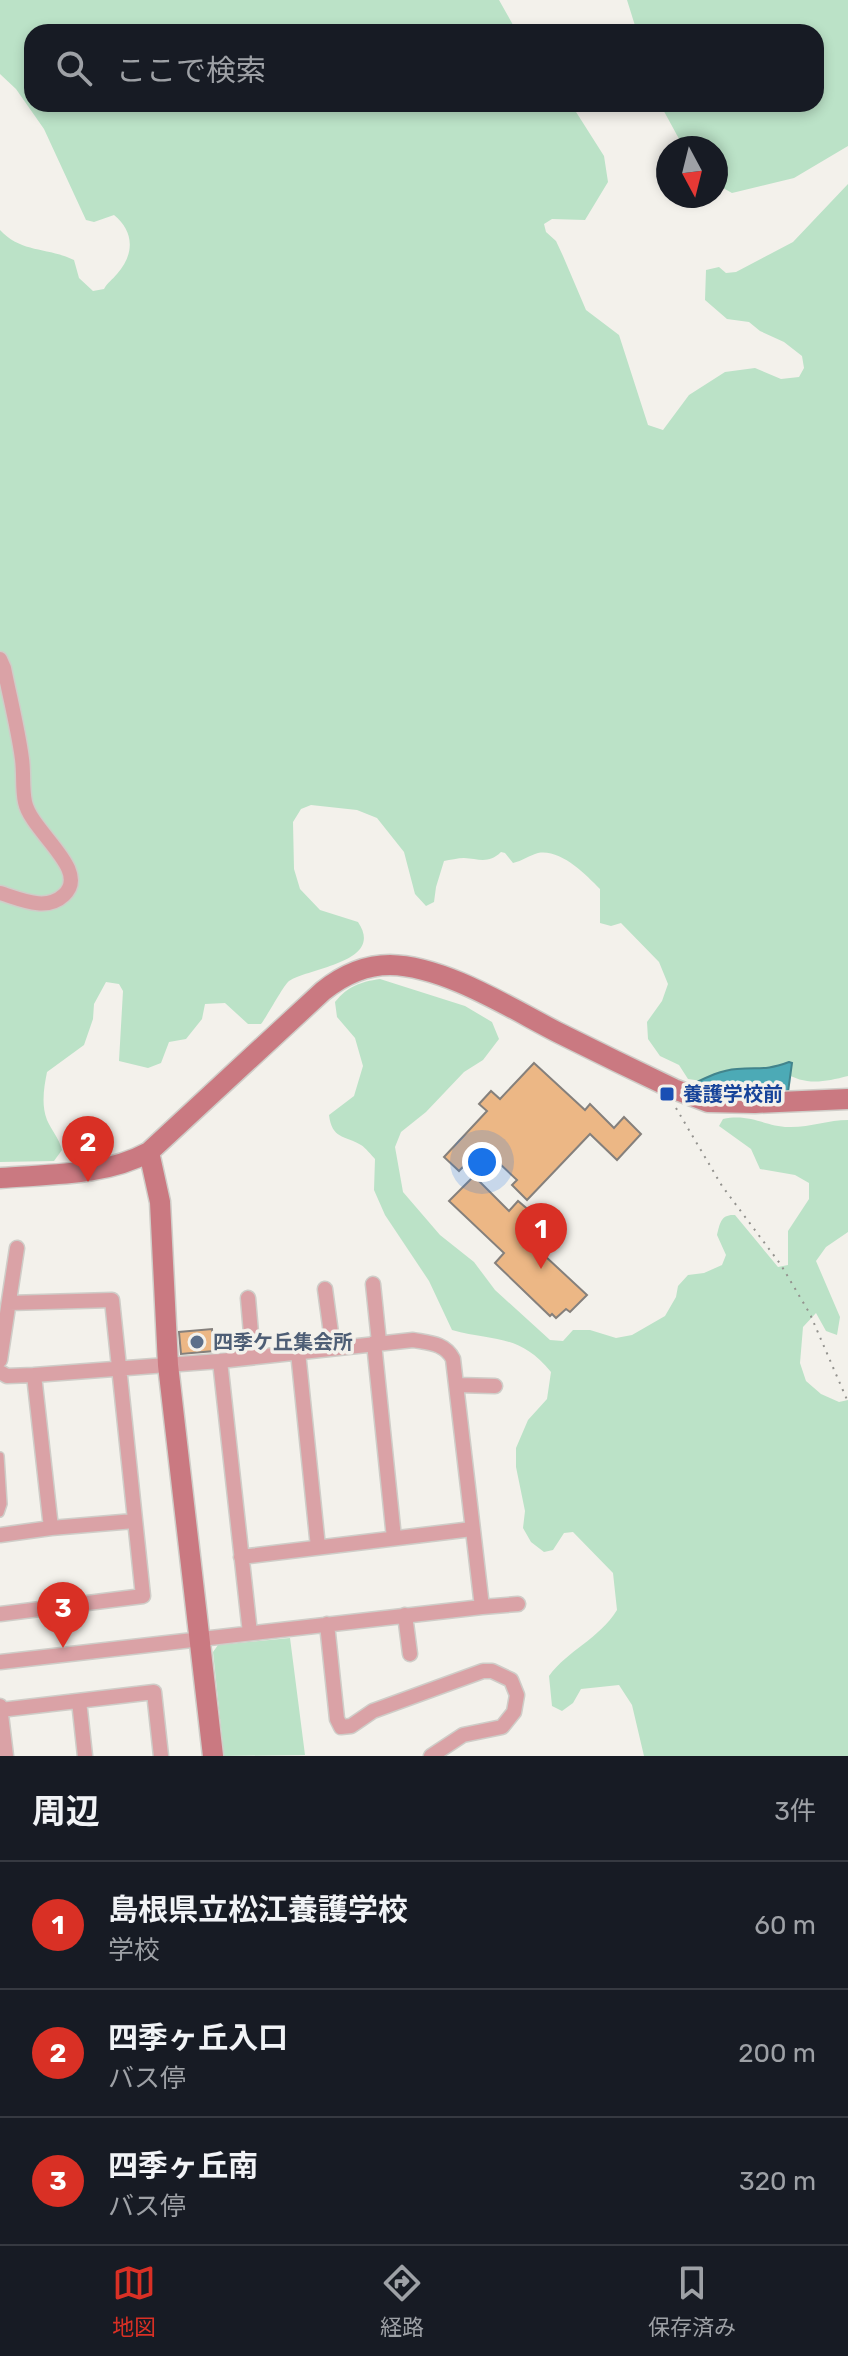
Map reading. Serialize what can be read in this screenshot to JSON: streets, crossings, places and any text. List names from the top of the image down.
{
  "places": {
    "transit": ["養護学校前"],
    "other": ["四季ケ丘集会所"]
  },
  "north": "bottom",
  "page": {
    "search": "ここで検索",
    "pins": ["2", "1", "3"],
    "heading": ["周辺", "3件"],
    "list": [
      {
        "mark": "1",
        "name": "島根県立松江養護学校",
        "note": "学校",
        "value": "60 m"
      },
      {
        "mark": "2",
        "name": "四季ヶ丘入口",
        "note": "バス停",
        "value": "200 m"
      },
      {
        "mark": "3",
        "name": "四季ヶ丘南",
        "note": "バス停",
        "value": "320 m"
      }
    ],
    "nav": ["地図", "経路", "保存済み"]
  }
}
